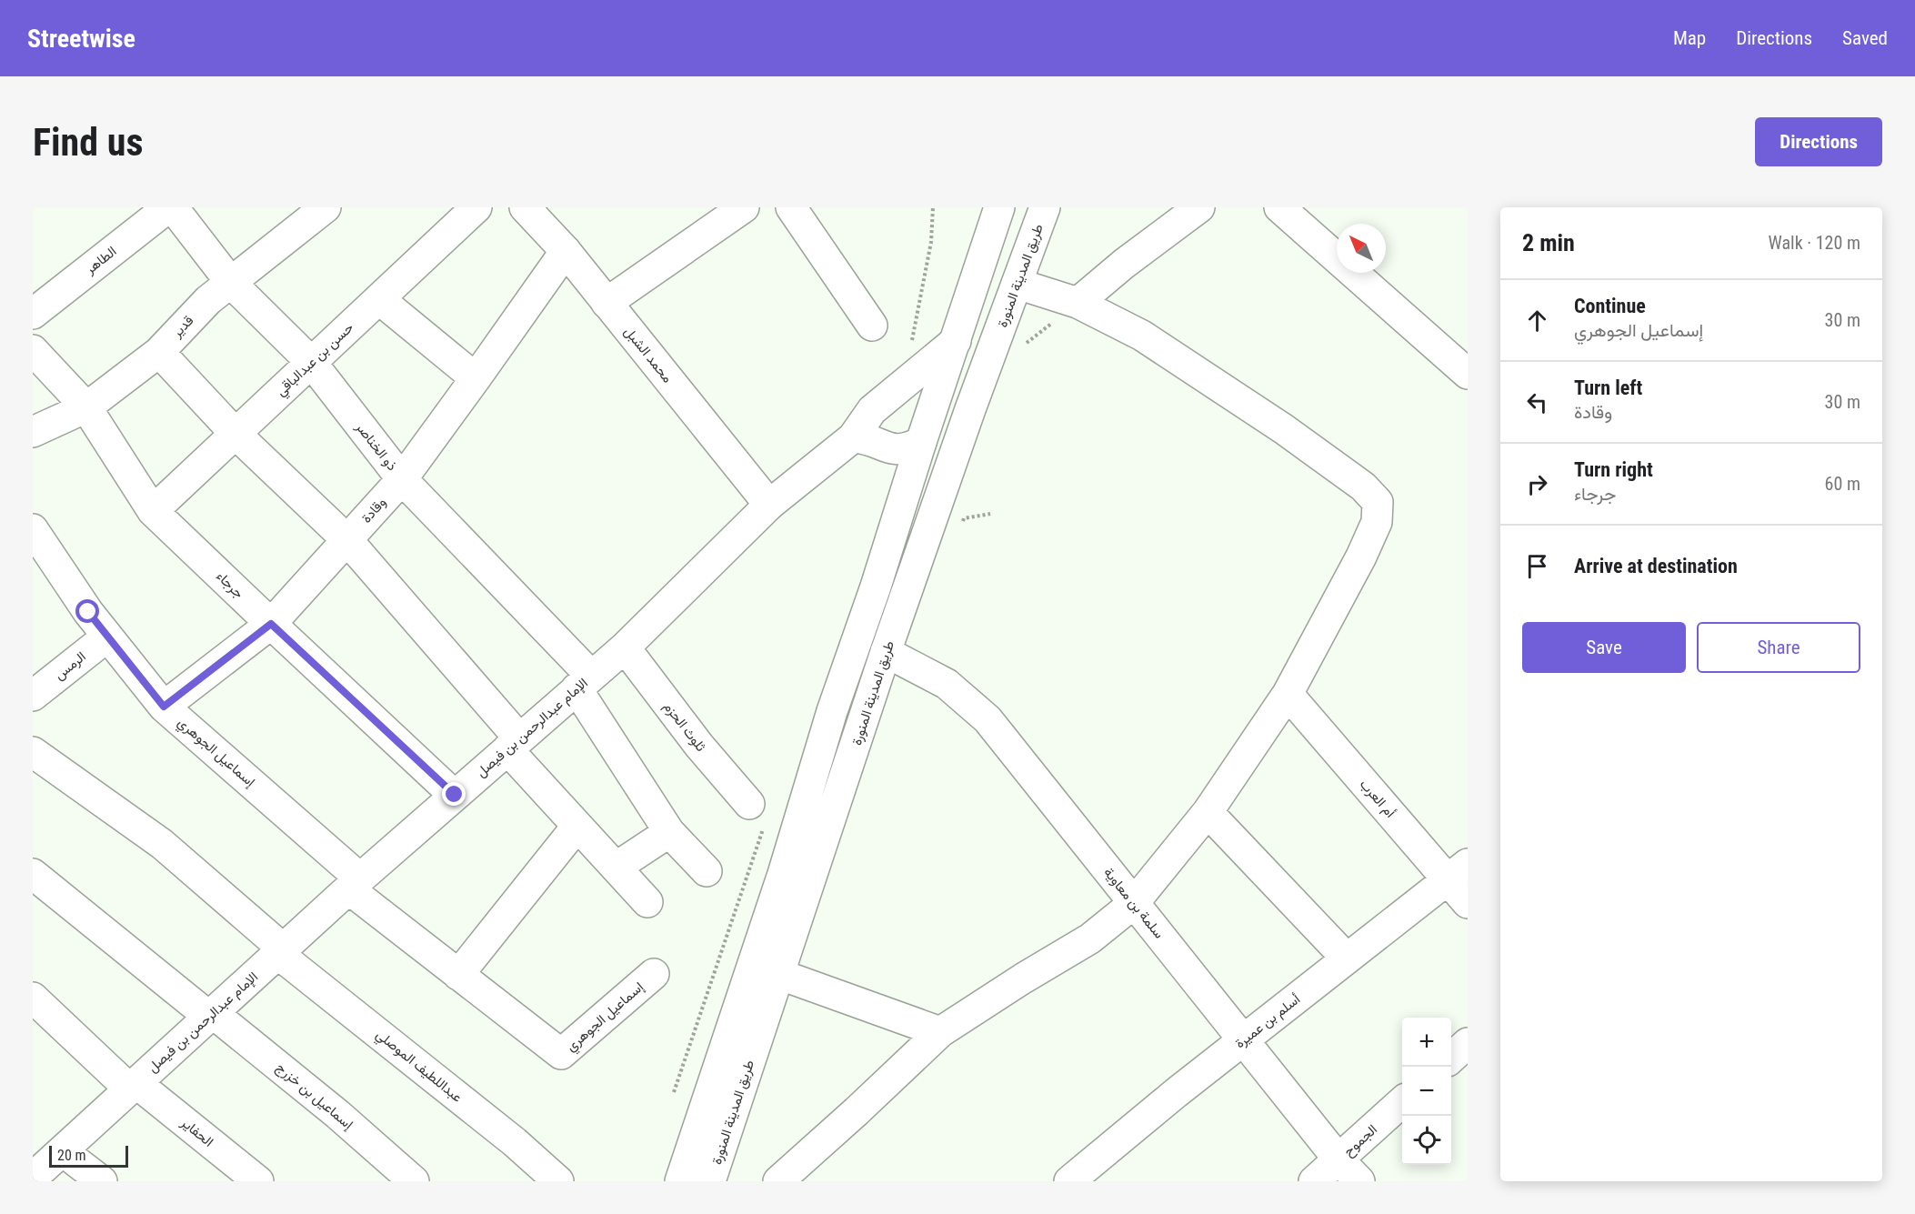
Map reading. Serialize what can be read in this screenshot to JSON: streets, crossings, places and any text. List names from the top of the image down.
{
  "streets": {
    "street": [
      "الطاهر",
      "طريق المدينة المنورة",
      "قدير",
      "محمد الشبل",
      "حسن بن عبدالباقي",
      "ذو الخناصر",
      "وقادة",
      "جرجاء",
      "الرمس",
      "ثلوث الحزم",
      "الإمام عبدالرحمن بن فيصل",
      "إسماعيل الجوهري",
      "أم العرب",
      "سلمة بن معاوية",
      "أسلم بن عميرة",
      "عبداللطيف الموصلي",
      "إسماعيل بن خزرج",
      "الحفاير",
      "الجموح"
    ]
  },
  "crossings": [
    ["الطاهر", "ذو الخناصر"],
    ["طريق المدينة المنورة", "الإمام عبدالرحمن بن فيصل"],
    ["طريق المدينة المنورة", "سلمة بن معاوية"],
    ["قدير", "ذو الخناصر"],
    ["قدير", "جرجاء"],
    ["محمد الشبل", "وقادة"],
    ["محمد الشبل", "الإمام عبدالرحمن بن فيصل"],
    ["حسن بن عبدالباقي", "ذو الخناصر"],
    ["حسن بن عبدالباقي", "جرجاء"],
    ["ذو الخناصر", "وقادة"],
    ["ذو الخناصر", "الإمام عبدالرحمن بن فيصل"],
    ["وقادة", "جرجاء"],
    ["وقادة", "إسماعيل الجوهري"],
    ["جرجاء", "الإمام عبدالرحمن بن فيصل"],
    ["الرمس", "إسماعيل الجوهري"],
    ["ثلوث الحزم", "الإمام عبدالرحمن بن فيصل"],
    ["الإمام عبدالرحمن بن فيصل", "إسماعيل الجوهري"],
    ["الإمام عبدالرحمن بن فيصل", "عبداللطيف الموصلي"],
    ["الإمام عبدالرحمن بن فيصل", "إسماعيل بن خزرج"],
    ["الإمام عبدالرحمن بن فيصل", "الحفاير"],
    ["أم العرب", "أسلم بن عميرة"],
    ["سلمة بن معاوية", "أسلم بن عميرة"],
    ["سلمة بن معاوية", "الجموح"]
  ],
  "scale_bar": "20 m",
  "north": "top left",
  "page": {
    "header": "Streetwise",
    "nav": ["Map", "Directions", "Saved"],
    "buttons": [
      "Directions",
      ["Save", "Share"]
    ],
    "title": "Find us",
    "heading": ["2 min", "Walk · 120 m"],
    "list": [
      ["Continue", "إسماعيل الجوهري", "30 m"],
      ["Turn left", "وقادة", "30 m"],
      ["Turn right", "جرجاء", "60 m"],
      "Arrive at destination"
    ],
    "map_buttons": ["+", "−"],
    "scale": "20 m"
  }
}
